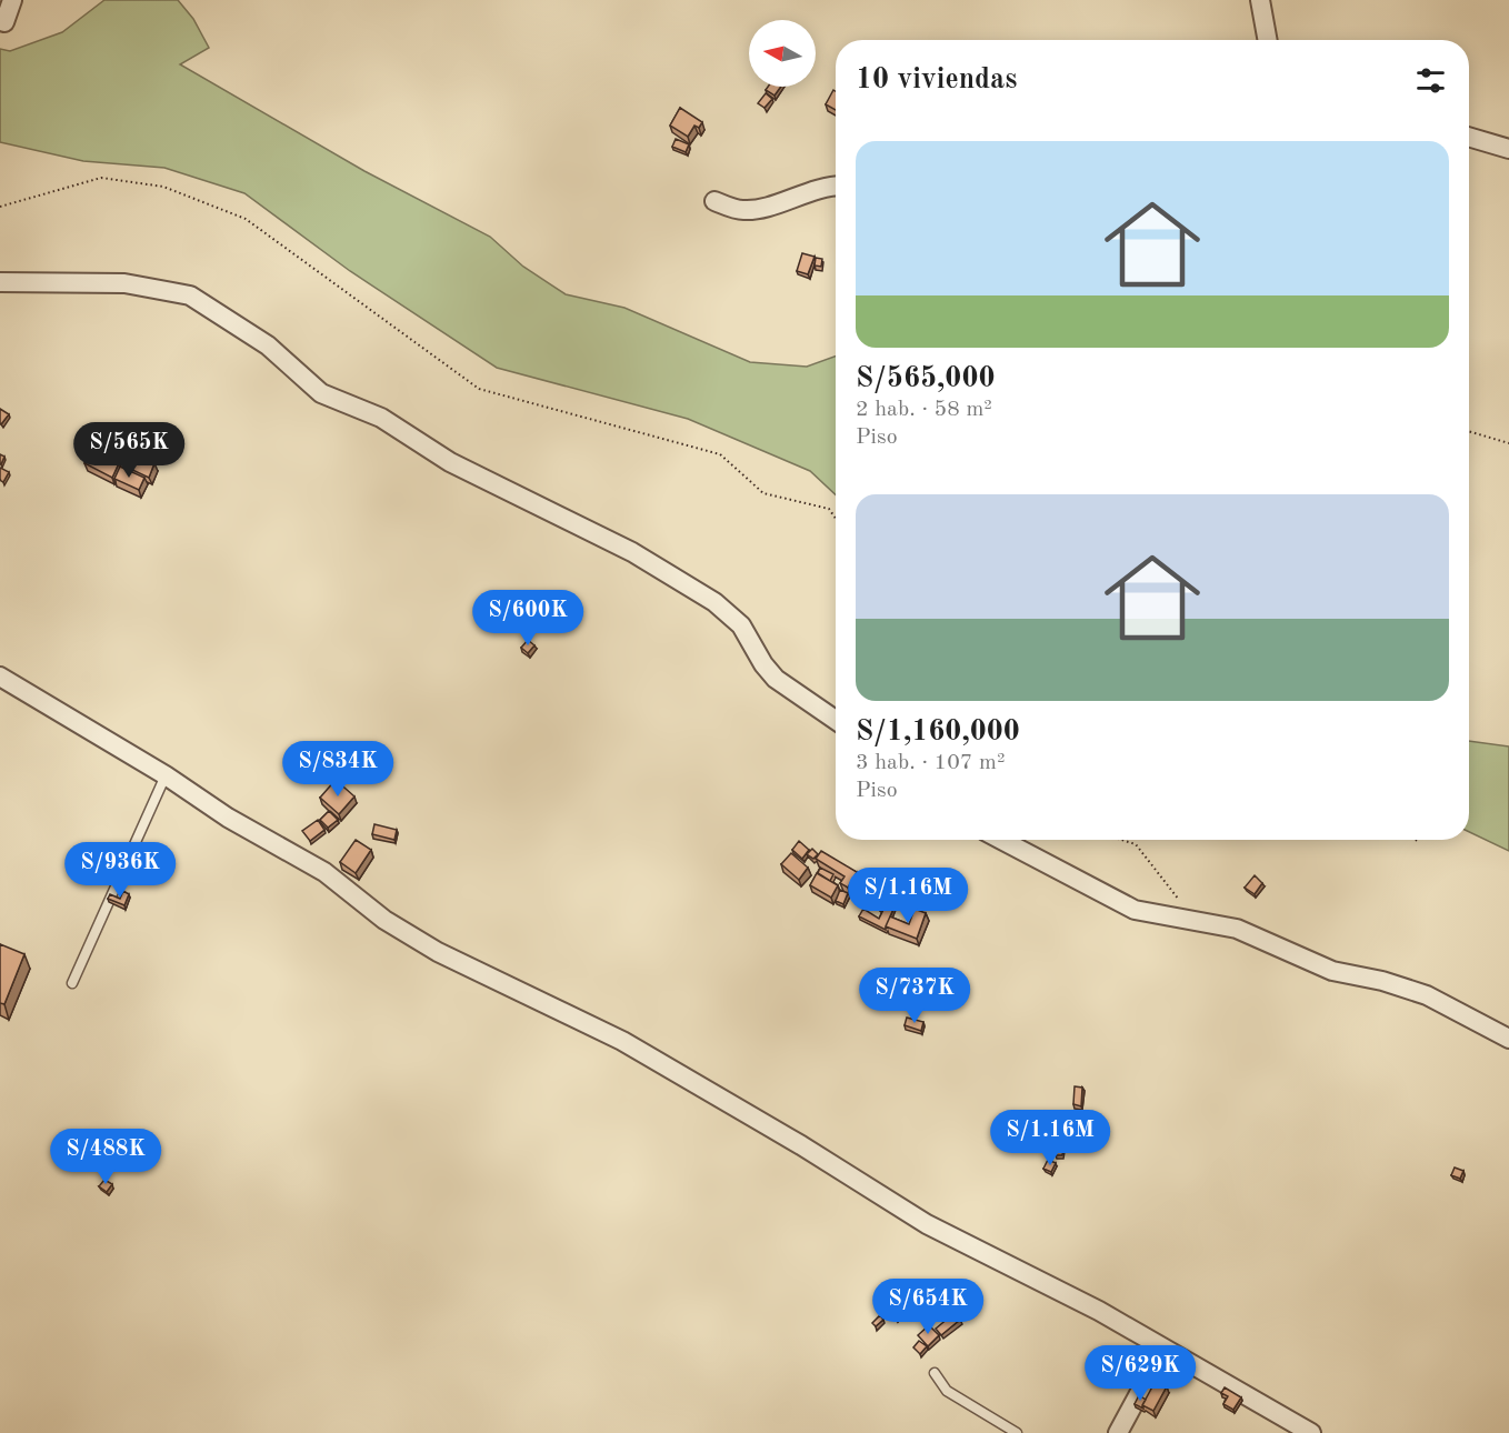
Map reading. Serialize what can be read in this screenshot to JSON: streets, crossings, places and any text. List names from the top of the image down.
{
  "north": "left",
  "page": {
    "heading": "10 viviendas",
    "list": [
      {
        "name": "S/565,000",
        "note": "2 hab. · 58 m² · Piso"
      },
      {
        "name": "S/1,160,000",
        "note": "3 hab. · 107 m² · Piso"
      }
    ],
    "price": [
      "S/565K",
      "S/600K",
      "S/834K",
      "S/936K",
      "S/1.16M",
      "S/737K",
      "S/1.16M",
      "S/488K",
      "S/654K",
      "S/629K"
    ]
  }
}
